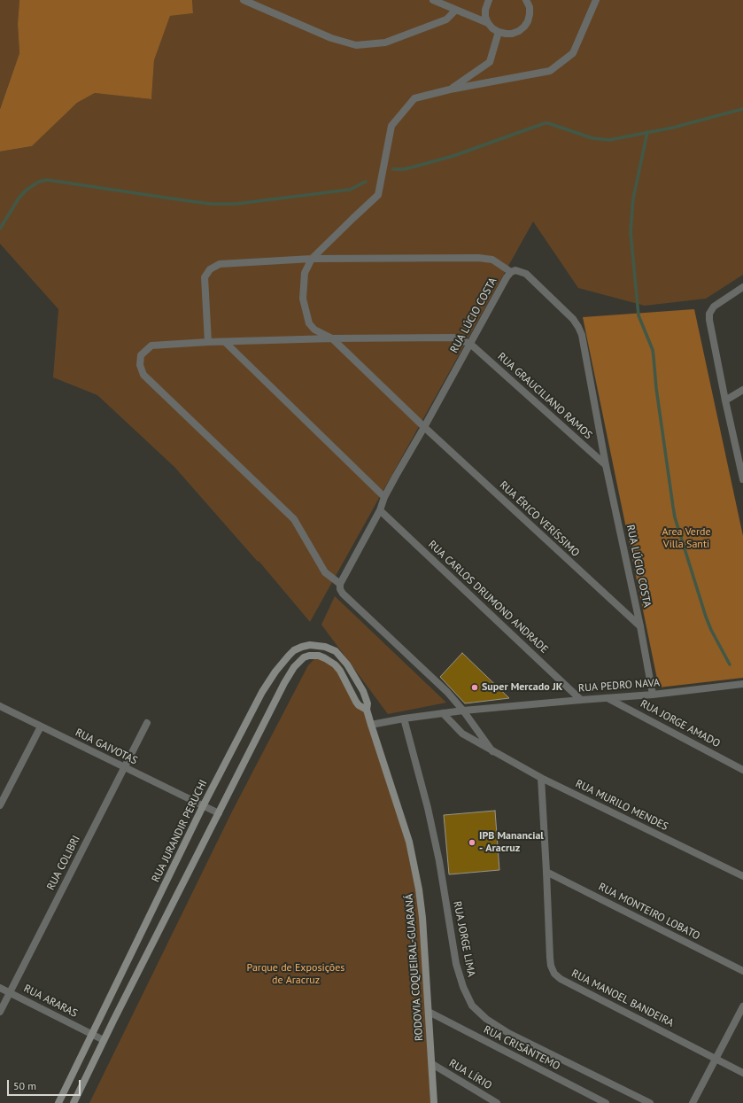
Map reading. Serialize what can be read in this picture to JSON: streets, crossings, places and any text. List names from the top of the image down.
{
  "streets": {
    "street": [
      "RUA LÚCIO COSTA",
      "RUA GRAUCILIANO RAMOS",
      "RUA ÉRICO VERÍSSIMO",
      "RUA CARLOS DRUMOND ANDRADE",
      "RUA PEDRO NAVA",
      "RUA JORGE AMADO",
      "RUA GAIVOTAS",
      "RUA MURILO MENDES",
      "RUA JURANDIR PERUCHI",
      "RUA COLIBRI",
      "RUA MONTEIRO LOBATO",
      "RUA JORGE LIMA",
      "RODOVIA COQUEIRAL-GUARANÁ",
      "RUA MANOEL BANDEIRA",
      "RUA ARARAS",
      "RUA CRISÂNTEMO",
      "RUA LÍRIO"
    ]
  },
  "crossings": [
    ["RUA LÚCIO COSTA", "RUA GRAUCILIANO RAMOS"],
    ["RUA LÚCIO COSTA", "RUA ÉRICO VERÍSSIMO"],
    ["RUA LÚCIO COSTA", "RUA CARLOS DRUMOND ANDRADE"],
    ["RUA LÚCIO COSTA", "RUA PEDRO NAVA"],
    ["RUA CARLOS DRUMOND ANDRADE", "RUA PEDRO NAVA"],
    ["RUA PEDRO NAVA", "RUA JORGE AMADO"],
    ["RUA PEDRO NAVA", "RUA MURILO MENDES"],
    ["RUA PEDRO NAVA", "RUA JORGE LIMA"],
    ["RUA PEDRO NAVA", "RODOVIA COQUEIRAL-GUARANÁ"],
    ["RUA GAIVOTAS", "RUA JURANDIR PERUCHI"],
    ["RUA GAIVOTAS", "RUA COLIBRI"],
    ["RUA GAIVOTAS", "RODOVIA COQUEIRAL-GUARANÁ"],
    ["RUA MURILO MENDES", "RUA MANOEL BANDEIRA"],
    ["RUA JURANDIR PERUCHI", "RODOVIA COQUEIRAL-GUARANÁ"],
    ["RUA JURANDIR PERUCHI", "RUA ARARAS"],
    ["RUA COLIBRI", "RUA ARARAS"],
    ["RUA MONTEIRO LOBATO", "RUA MANOEL BANDEIRA"],
    ["RODOVIA COQUEIRAL-GUARANÁ", "RUA CRISÂNTEMO"],
    ["RODOVIA COQUEIRAL-GUARANÁ", "RUA LÍRIO"]
  ],
  "parks": ["Area Verde Villa Santi", "Parque de Exposições de Aracruz"],
  "places": ["Super Mercado JK", "IPB Manancial - Aracruz"],
  "scale_bar": "50 m"
}
